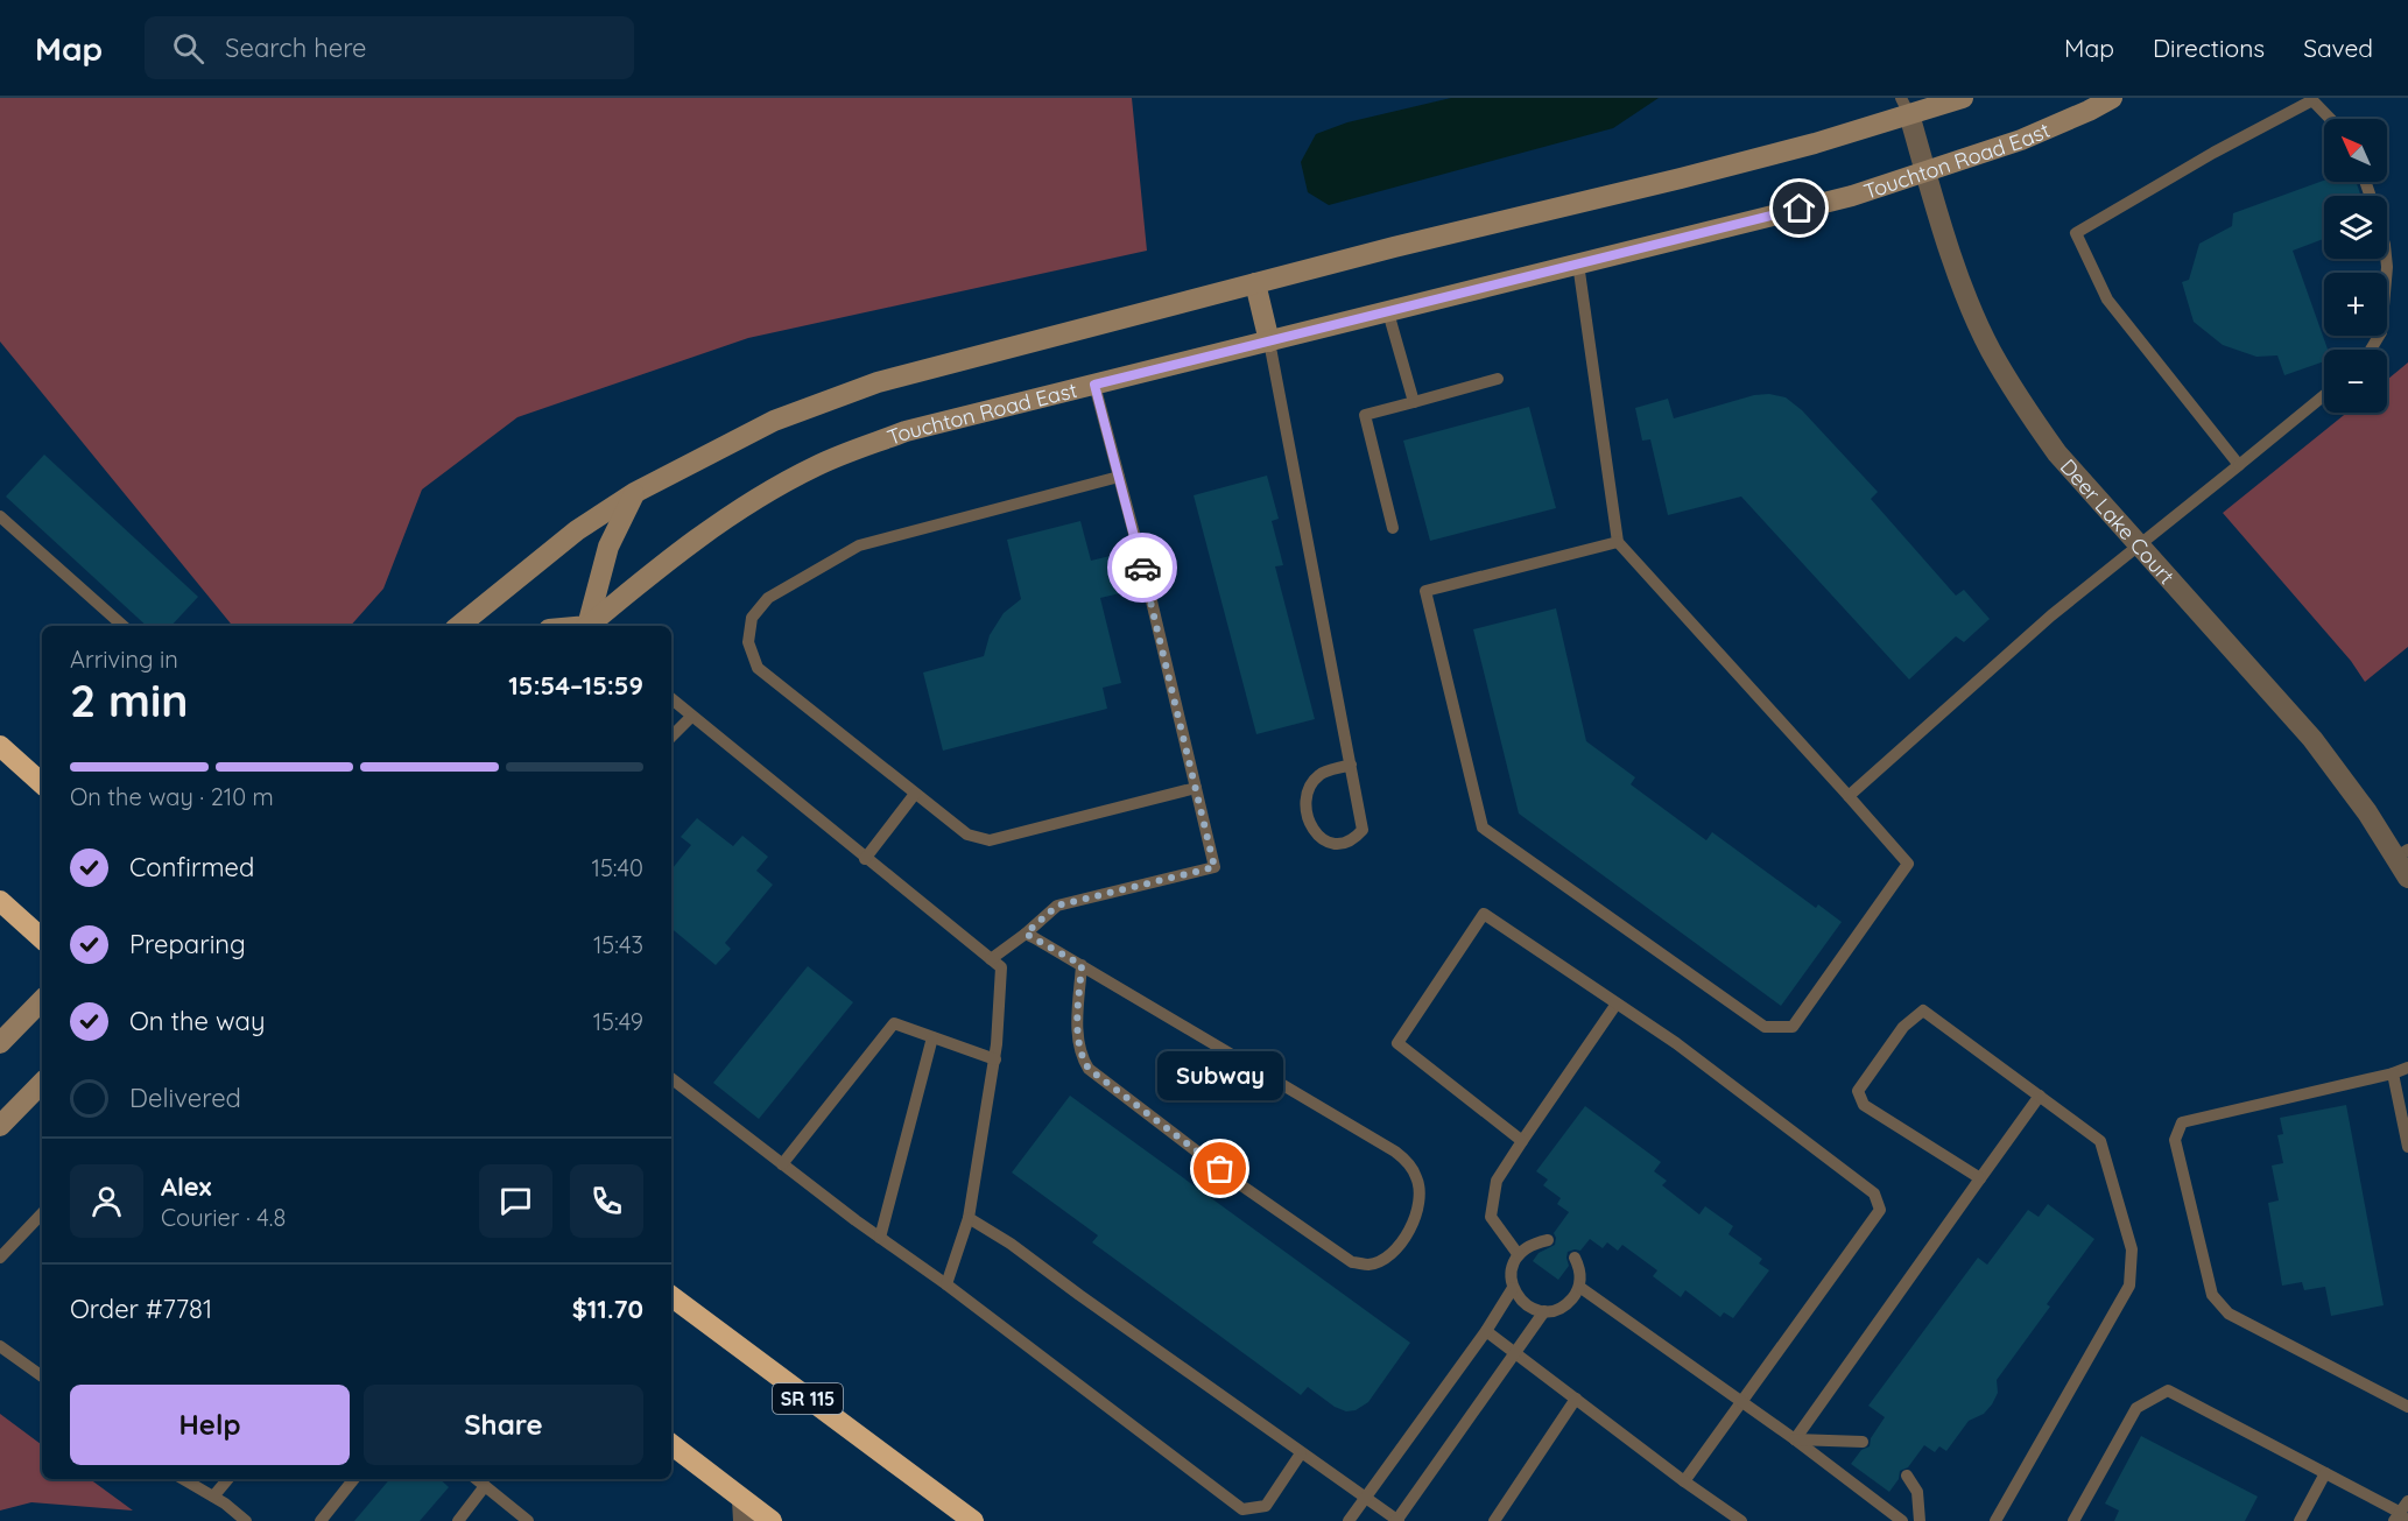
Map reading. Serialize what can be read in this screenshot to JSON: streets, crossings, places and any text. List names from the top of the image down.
{
  "streets": {
    "highway": ["SR 115"],
    "street": ["Touchton Road East", "Deer Lake Court"]
  },
  "crossings": [
    ["Touchton Road East", "Deer Lake Court"]
  ],
  "places": ["Subway"],
  "north": "top left",
  "page": {
    "header": "Map",
    "search": "Search here",
    "nav": ["Map", "Directions", "Saved"],
    "map_buttons": ["+", "−"],
    "heading": ["2 min", "Arriving in", "15:54–15:59"],
    "panel": [
      "Alex",
      "Courier · 4.8",
      "Order #7781",
      "$11.70"
    ],
    "bar": "On the way · 210 m",
    "list": [
      ["Confirmed", "15:40"],
      ["Preparing", "15:43"],
      ["On the way", "15:49"],
      "Delivered"
    ],
    "bubble": "Subway",
    "buttons": ["Help", "Share"]
  }
}
